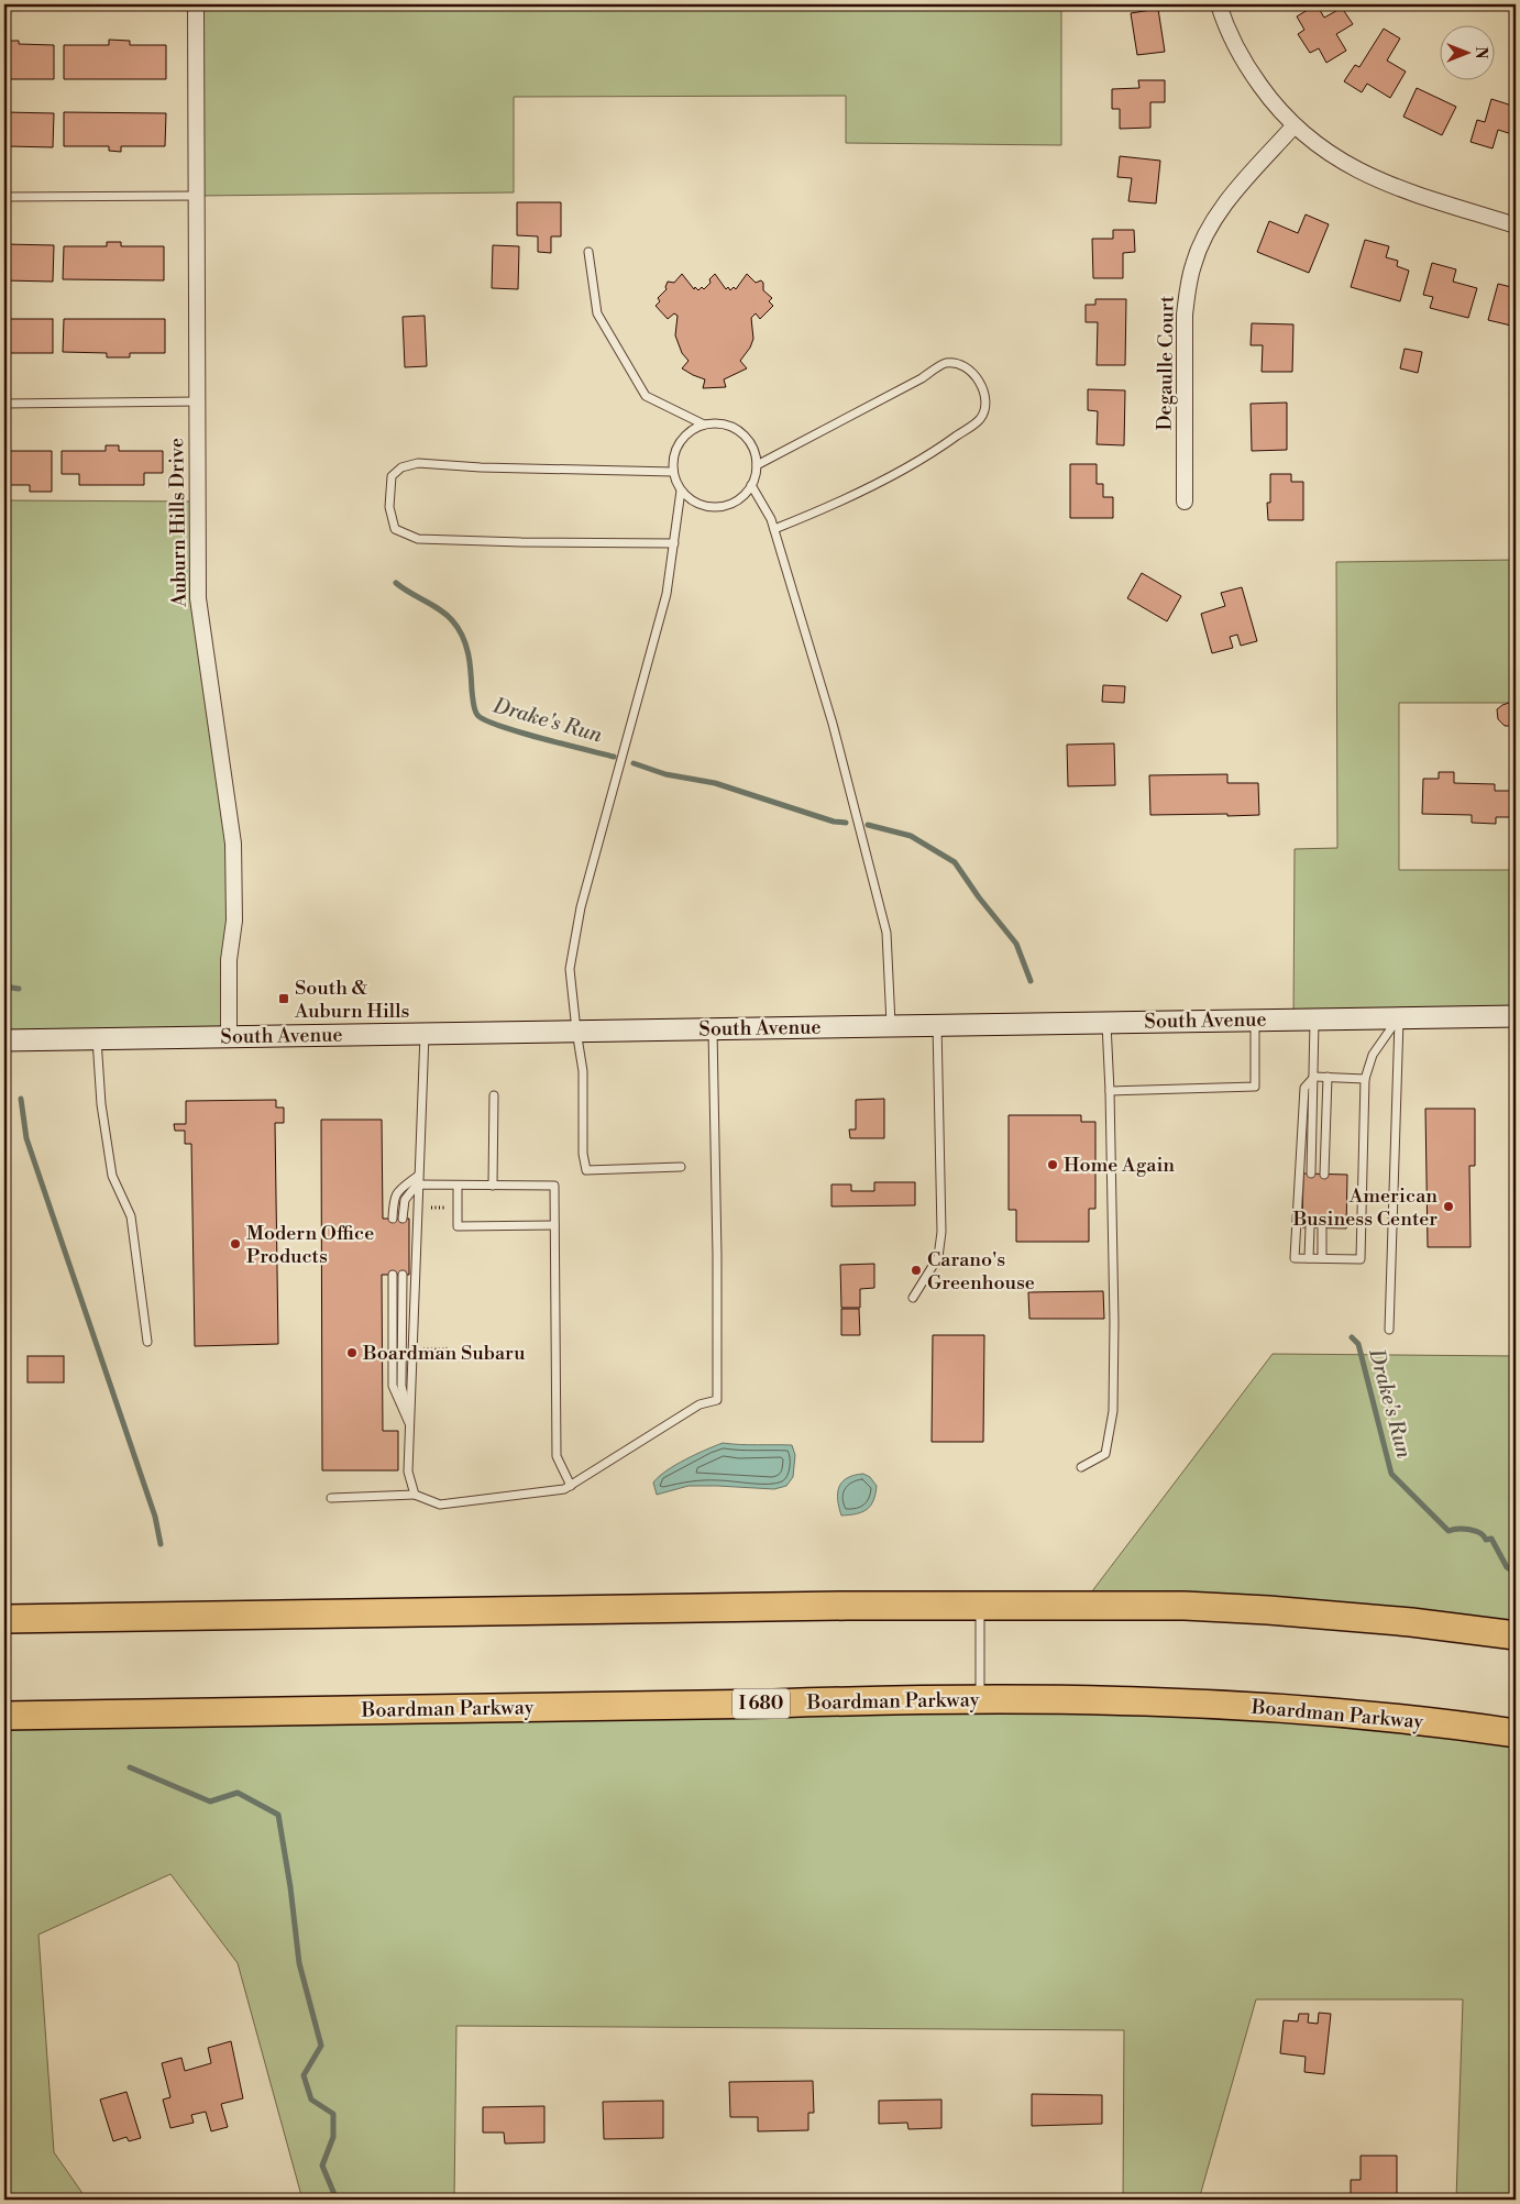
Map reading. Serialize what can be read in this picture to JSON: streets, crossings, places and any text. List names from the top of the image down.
{
  "streets": {
    "highway": ["Boardman Parkway", "I 680"],
    "main road": ["South Avenue"],
    "street": ["Degaulle Court", "Auburn Hills Drive"]
  },
  "crossings": [
    ["Auburn Hills Drive", "South Avenue"]
  ],
  "water": ["Drake's Run"],
  "places": {
    "transit": ["South & Auburn Hills"],
    "other": [
      "Home Again",
      "American Business Center",
      "Modern Office Products",
      "Carano's Greenhouse",
      "Boardman Subaru"
    ]
  },
  "north": "right"
}
